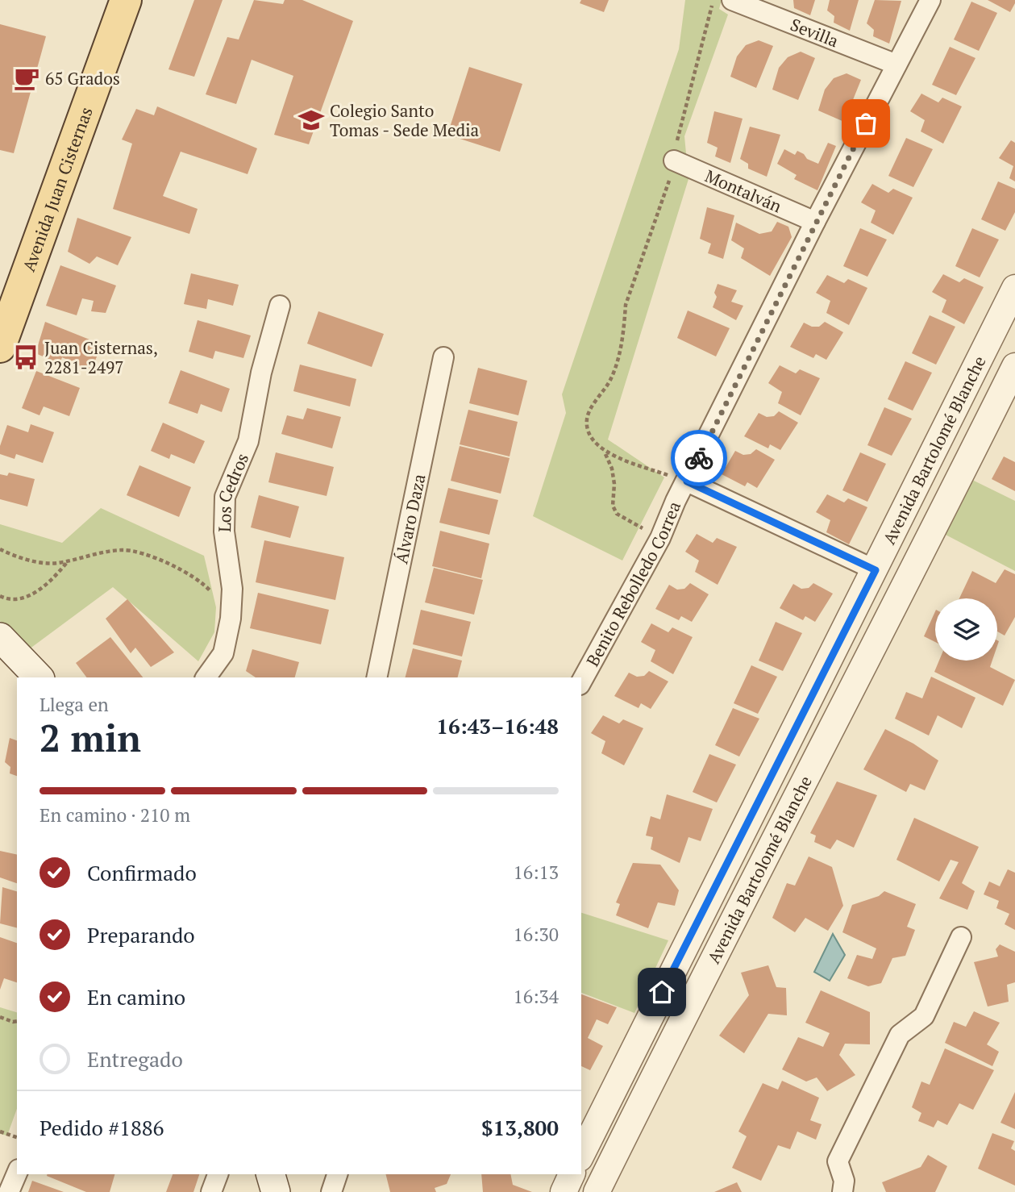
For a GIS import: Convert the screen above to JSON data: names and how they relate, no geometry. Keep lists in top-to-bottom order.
{
  "streets": {
    "main road": ["Avenida Juan Cisternas"],
    "street": [
      "Sevilla",
      "Montalván",
      "Avenida Bartolomé Blanche",
      "Los Cedros",
      "Álvaro Daza",
      "Benito Rebolledo Correa"
    ]
  },
  "crossings": [
    ["Sevilla", "Benito Rebolledo Correa"],
    ["Montalván", "Benito Rebolledo Correa"]
  ],
  "places": {
    "cafe": ["65 Grados"],
    "school or university": ["Colegio Santo Tomas - Sede Media"],
    "bus stop": ["Juan Cisternas, 2281-2497"]
  },
  "page": {
    "heading": ["2 min", "Llega en", "16:43–16:48"],
    "panel": ["Pedido #1886", "$13,800"],
    "bar": "En camino · 210 m",
    "list": [
      ["Confirmado", "16:13"],
      ["Preparando", "16:30"],
      ["En camino", "16:34"],
      "Entregado"
    ]
  }
}
